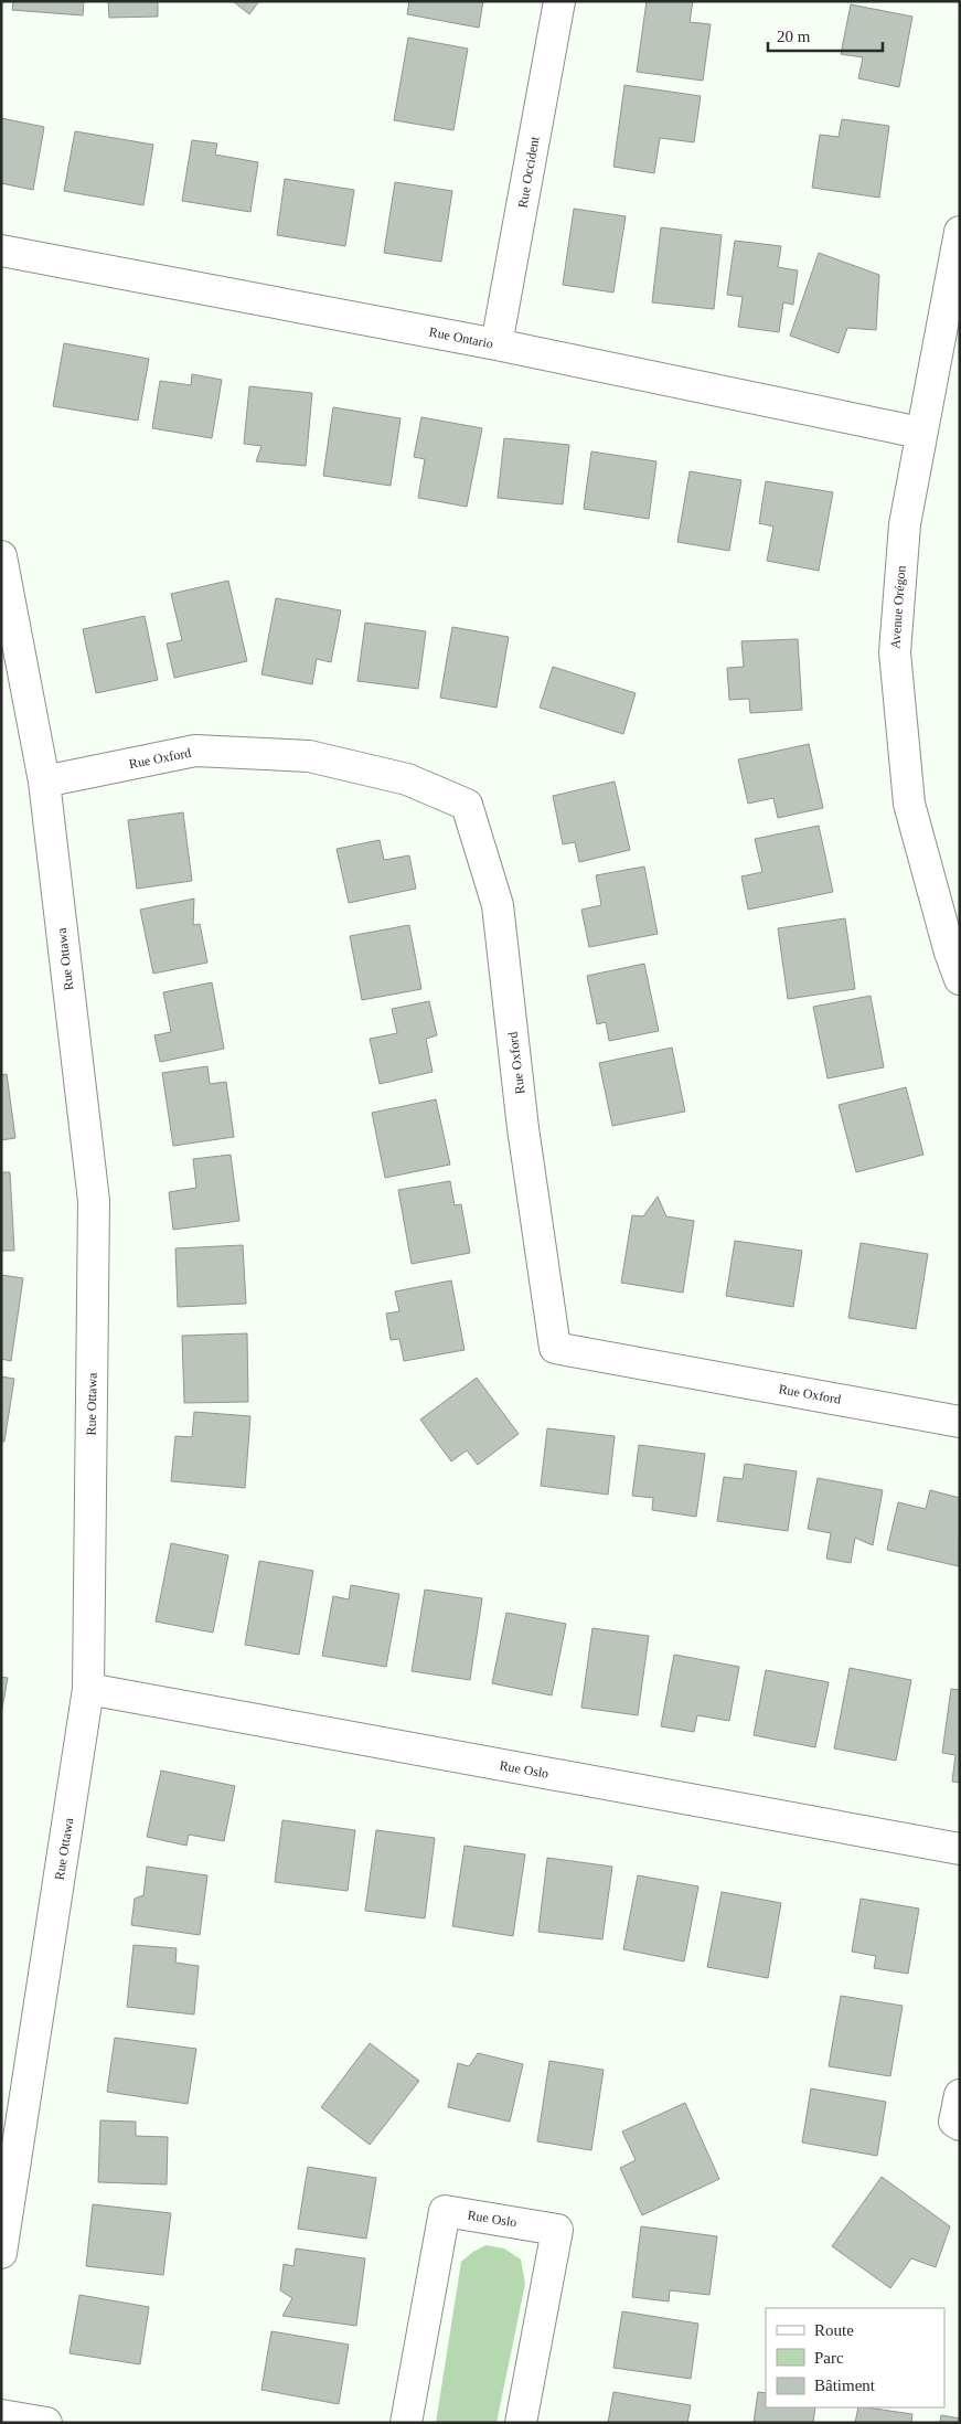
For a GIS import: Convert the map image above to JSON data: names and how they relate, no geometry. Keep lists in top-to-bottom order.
{
  "streets": {
    "street": [
      "Rue Occident",
      "Rue Ontario",
      "Avenue Orégon",
      "Rue Oxford",
      "Rue Ottawa",
      "Rue Oslo"
    ]
  },
  "crossings": [
    ["Rue Occident", "Rue Ontario"],
    ["Rue Ontario", "Avenue Orégon"],
    ["Rue Oxford", "Rue Ottawa"],
    ["Rue Ottawa", "Rue Oslo"]
  ],
  "legend": ["Route", "Parc", "Bâtiment"],
  "scale_bar": "20 m"
}
